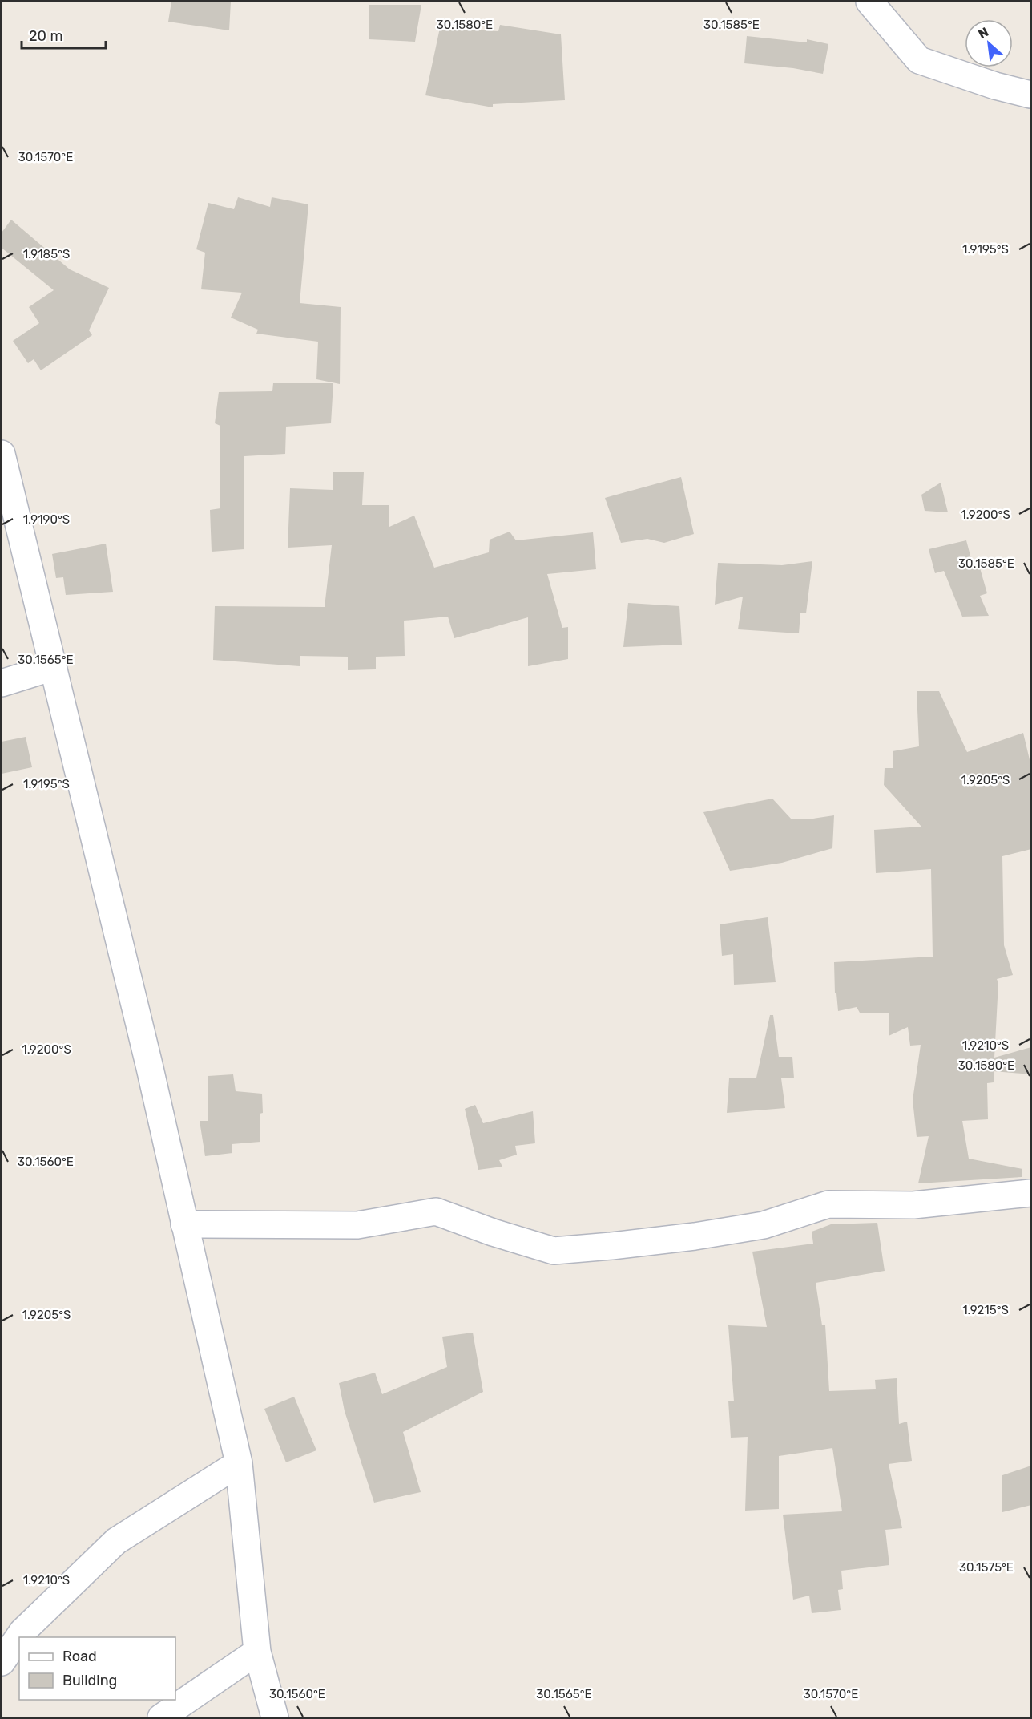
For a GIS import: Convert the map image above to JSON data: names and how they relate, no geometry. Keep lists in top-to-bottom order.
{
  "legend": ["Road", "Building"],
  "scale_bar": "20 m",
  "north": "top left",
  "coordinates": [
    "30.1580°E",
    "30.1585°E",
    "30.1570°E",
    "1.9195°S",
    "1.9185°S",
    "1.9200°S",
    "1.9190°S",
    "30.1565°E",
    "1.9205°S",
    "1.9210°S",
    "30.1560°E",
    "1.9215°S",
    "30.1575°E"
  ]
}
